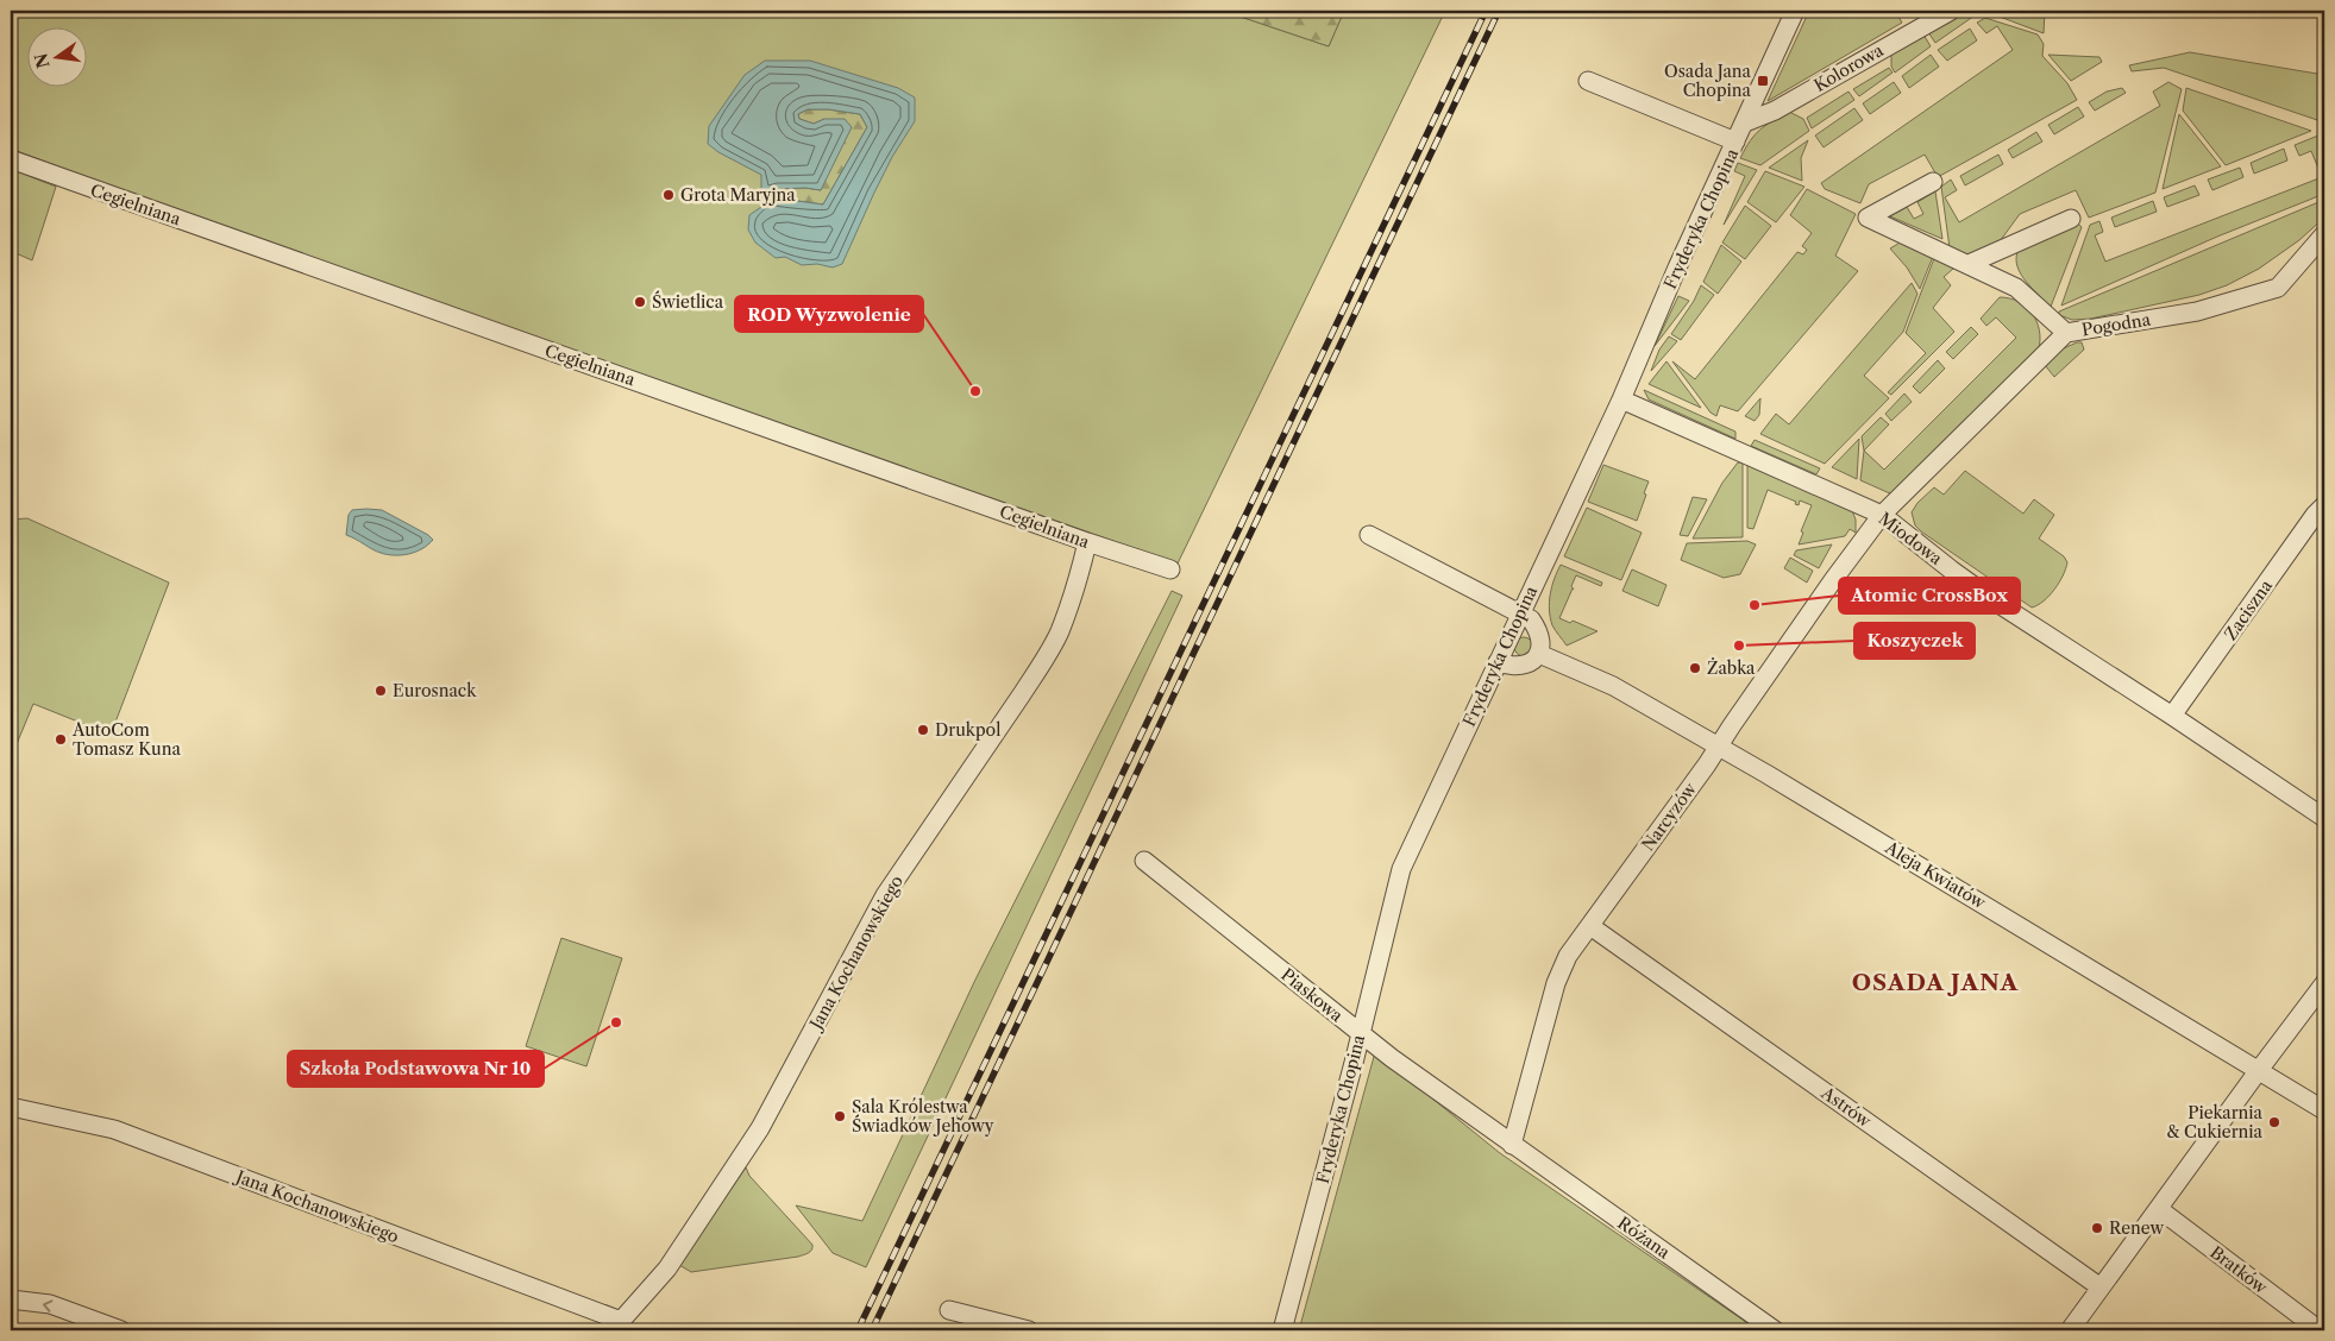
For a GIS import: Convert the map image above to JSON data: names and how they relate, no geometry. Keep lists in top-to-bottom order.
{
  "streets": {
    "street": [
      "Kolorowa",
      "Cegielniana",
      "Fryderyka Chopina",
      "Pogodna",
      "Miodowa",
      "Zaciszna",
      "Narcyzów",
      "Aleja Kwiatów",
      "Jana Kochanowskiego",
      "Piaskowa",
      "Astrów",
      "Różana",
      "Bratków"
    ]
  },
  "crossings": [
    ["Kolorowa", "Fryderyka Chopina"],
    ["Cegielniana", "Jana Kochanowskiego"],
    ["Fryderyka Chopina", "Miodowa"],
    ["Fryderyka Chopina", "Piaskowa"],
    ["Pogodna", "Miodowa"],
    ["Pogodna", "Narcyzów"],
    ["Miodowa", "Zaciszna"],
    ["Miodowa", "Narcyzów"],
    ["Narcyzów", "Aleja Kwiatów"],
    ["Narcyzów", "Piaskowa"],
    ["Narcyzów", "Astrów"],
    ["Narcyzów", "Różana"],
    ["Piaskowa", "Różana"]
  ],
  "districts": ["OSADA JANA"],
  "places": {
    "transit": ["Osada Jana Chopina"],
    "other": [
      "Grota Maryjna",
      "Świetlica",
      "ROD Wyzwolenie",
      "Atomic CrossBox",
      "Koszyczek",
      "Żabka",
      "Eurosnack",
      "Drukpol",
      "AutoCom Tomasz Kuna",
      "Szkoła Podstawowa Nr 10",
      "Sala Królestwa Świadków Jehowy",
      "Piekarnia & Cukiernia",
      "Renew"
    ]
  },
  "north": "left"
}
